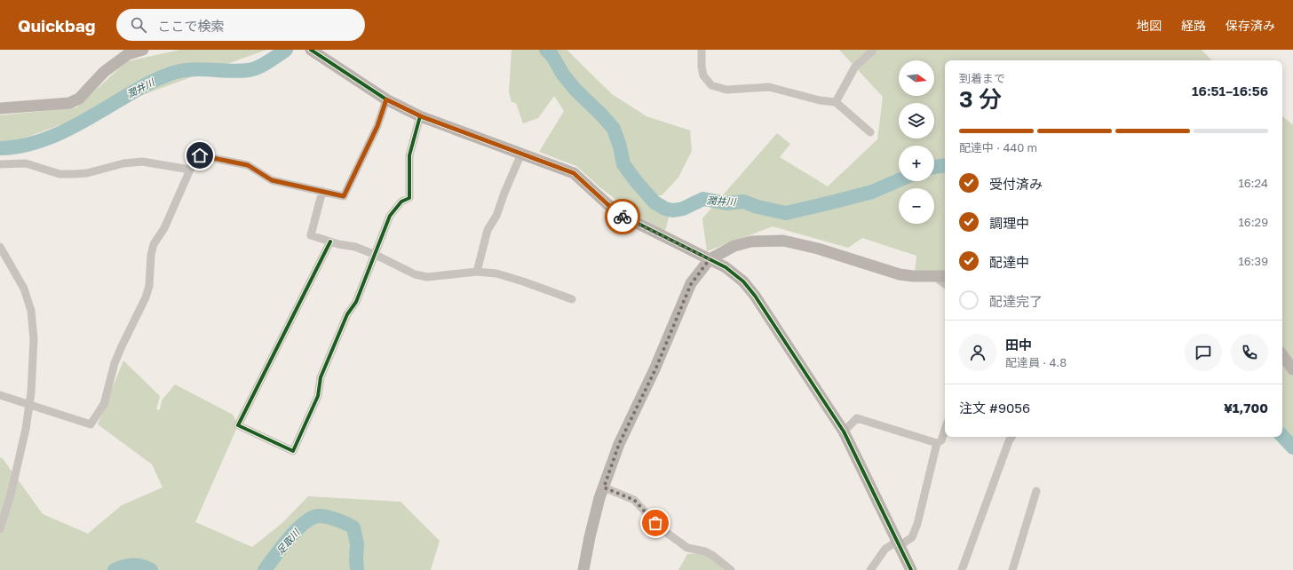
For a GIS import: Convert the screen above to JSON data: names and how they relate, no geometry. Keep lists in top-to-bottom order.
{
  "water": ["潤井川", "足取川"],
  "north": "right",
  "page": {
    "header": "Quickbag",
    "search": "ここで検索",
    "nav": ["地図", "経路", "保存済み"],
    "map_buttons": ["+", "−"],
    "heading": ["3 分", "到着まで", "16:51–16:56"],
    "panel": [
      "田中",
      "配達員 · 4.8",
      "注文 #9056",
      "¥1,700"
    ],
    "bar": "配達中 · 440 m",
    "list": [
      ["受付済み", "16:24"],
      ["調理中", "16:29"],
      ["配達中", "16:39"],
      "配達完了"
    ]
  }
}
